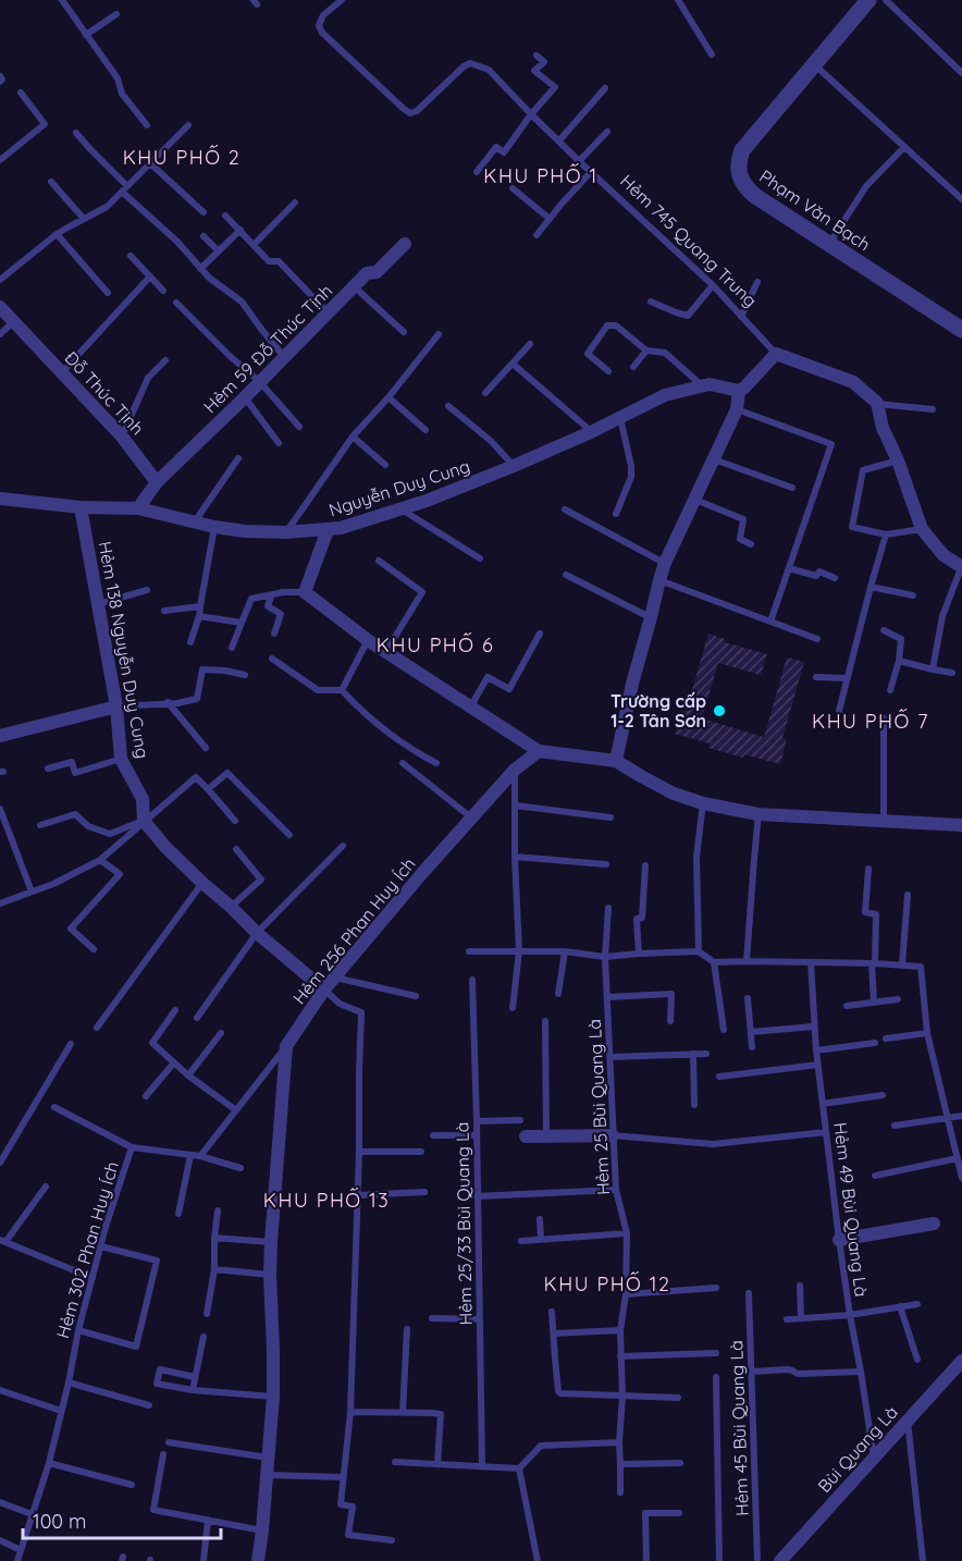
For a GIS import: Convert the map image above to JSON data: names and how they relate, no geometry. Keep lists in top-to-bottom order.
{
  "streets": {
    "street": [
      "Phạm Văn Bạch",
      "Hẻm 745 Quang Trung",
      "Hẻm 59 Đỗ Thúc Tịnh",
      "Đỗ Thúc Tịnh",
      "Nguyễn Duy Cung",
      "Hẻm 138 Nguyễn Duy Cung",
      "Hẻm 256 Phan Huy Ích",
      "Bùi Quang Là"
    ],
    "lane": [
      "Hẻm 25 Bùi Quang Là",
      "Hẻm 49 Bùi Quang Là",
      "Hẻm 25/33 Bùi Quang Là",
      "Hẻm 302 Phan Huy Ích",
      "Hẻm 45 Bùi Quang Là"
    ]
  },
  "crossings": [
    ["Hẻm 59 Đỗ Thúc Tịnh", "Đỗ Thúc Tịnh"],
    ["Nguyễn Duy Cung", "Hẻm 138 Nguyễn Duy Cung"],
    ["Hẻm 138 Nguyễn Duy Cung", "Hẻm 256 Phan Huy Ích"],
    ["Hẻm 49 Bùi Quang Là", "Bùi Quang Là"]
  ],
  "districts": [
    "KHU PHỐ 2",
    "KHU PHỐ 1",
    "KHU PHỐ 6",
    "KHU PHỐ 7",
    "KHU PHỐ 13",
    "KHU PHỐ 12"
  ],
  "places": ["Trường cấp 1-2 Tân Sơn"],
  "scale_bar": "100 m"
}
